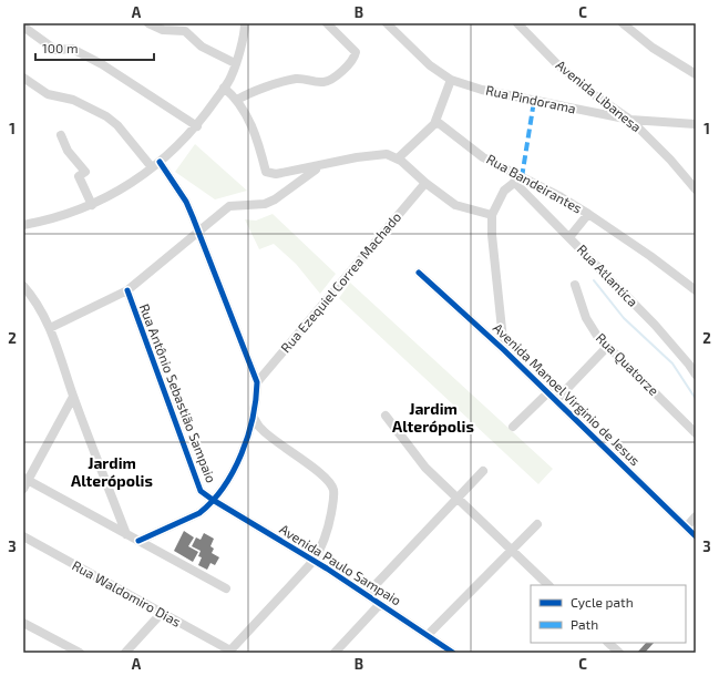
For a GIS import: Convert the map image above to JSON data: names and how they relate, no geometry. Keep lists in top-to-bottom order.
{
  "streets": {
    "street": [
      "Avenida Libanesa",
      "Rua Pindorama",
      "Rua Bandeirantes",
      "Rua Atlantica",
      "Rua Ezequiel Correa Machado",
      "Rua Quatorze",
      "Rua Antônio Sebastião Sampaio",
      "Avenida Manoel Virginio de Jesus",
      "Avenida Paulo Sampaio",
      "Rua Waldomiro Dias"
    ]
  },
  "crossings": [
    ["Avenida Libanesa", "Rua Pindorama"],
    ["Rua Bandeirantes", "Rua Atlantica"],
    ["Rua Antônio Sebastião Sampaio", "Avenida Paulo Sampaio"]
  ],
  "districts": ["Jardim Alterópolis", "Jardim Alterópolis"],
  "legend": ["Cycle path", "Path"],
  "scale_bar": "100 m",
  "grid": {
    "columns": ["A", "B", "C"],
    "rows": ["1", "2", "3"]
  }
}
